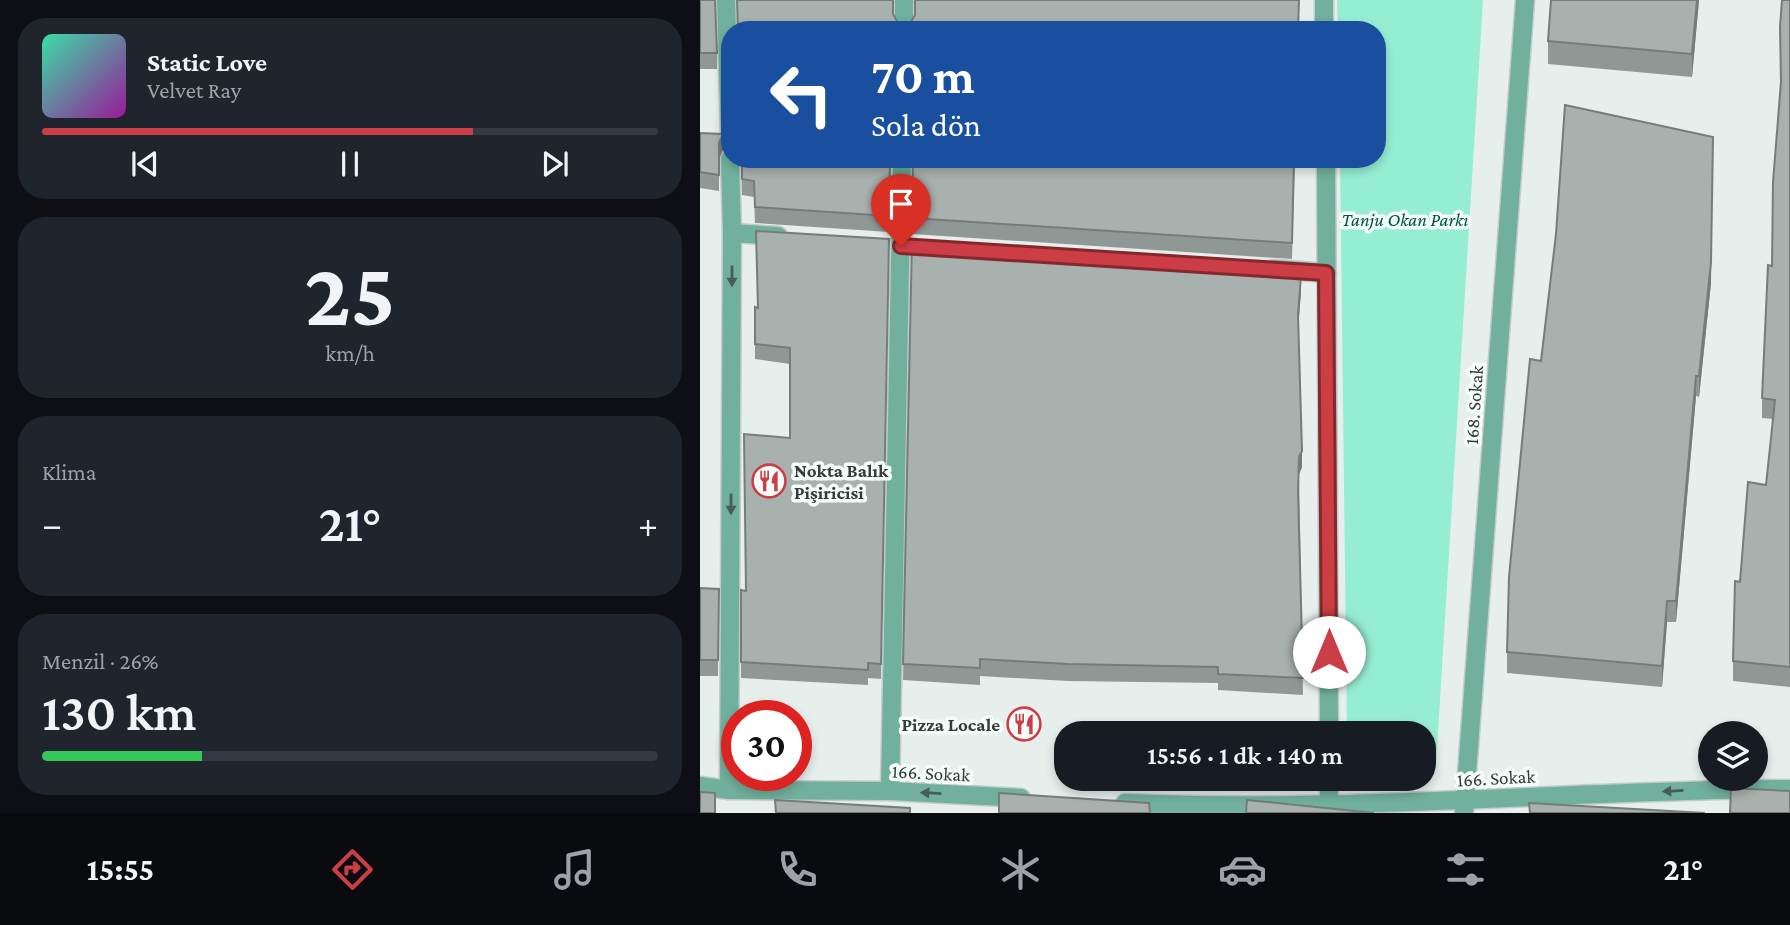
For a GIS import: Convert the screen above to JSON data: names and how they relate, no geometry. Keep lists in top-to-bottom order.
{
  "streets": {
    "street": ["168. Sokak", "166. Sokak"]
  },
  "crossings": [
    ["168. Sokak", "166. Sokak"]
  ],
  "one_way": ["166. Sokak"],
  "parks": ["Tanju Okan Parkı"],
  "places": {
    "restaurant": ["Nokta Balık Pişiricisi", "Pizza Locale"]
  },
  "page": {
    "turn": ["70 m", "Sola dön"],
    "song": ["Static Love", "Velvet Ray"],
    "tile": [
      ["25", "km/h"],
      "Klima",
      ["Menzil · 26%", "130 km"]
    ],
    "heat": ["−", "21°", "+"],
    "limit": "30",
    "trip": "15:56 · 1 dk · 140 m",
    "tabs": ["15:55", "21°"]
  }
}
